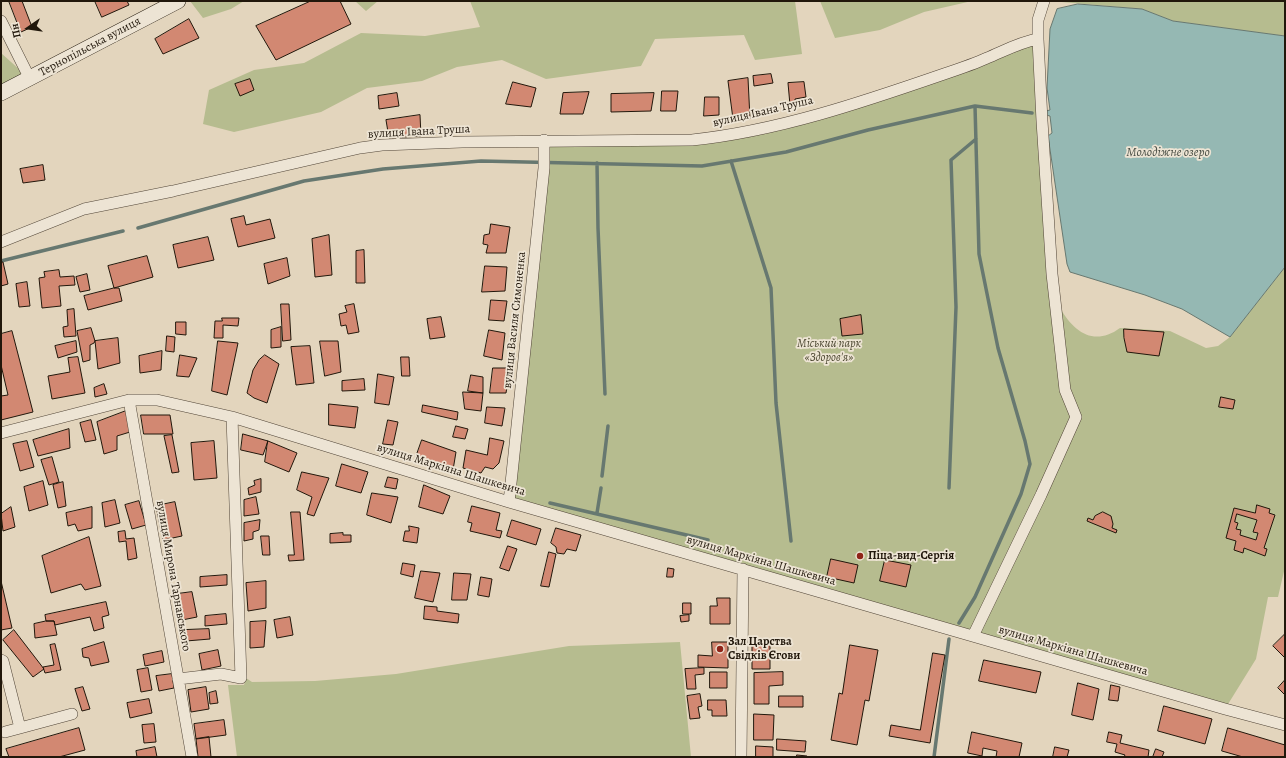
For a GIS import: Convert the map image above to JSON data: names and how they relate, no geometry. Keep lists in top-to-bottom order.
{
  "streets": {
    "street": [
      "Тернопільська вулиця",
      "вулиця Івана Труша",
      "вулиця Василя Симоненка",
      "вулиця Маркіяна Шашкевича",
      "вулиця Мирона Тарнавського"
    ]
  },
  "crossings": [
    ["вулиця Івана Труша", "вулиця Василя Симоненка"],
    ["вулиця Василя Симоненка", "вулиця Маркіяна Шашкевича"],
    ["вулиця Маркіяна Шашкевича", "вулиця Мирона Тарнавського"]
  ],
  "water": ["Молодіжне озеро"],
  "parks": ["Міський парк «Здоров'я»"],
  "places": ["Піца-вид-Сергія", "Зал Царства Свідків Єгови"],
  "north": "left"
}
